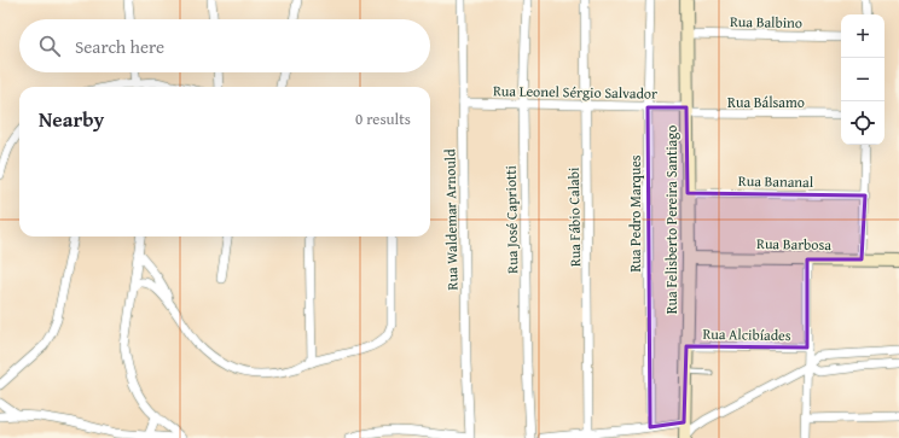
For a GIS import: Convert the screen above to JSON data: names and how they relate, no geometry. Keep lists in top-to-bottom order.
{
  "streets": {
    "street": [
      "Rua Balbino",
      "Rua Leonel Sérgio Salvador",
      "Rua Bálsamo",
      "Rua Bananal",
      "Rua Pedro Marques",
      "Rua Fábio Calabi",
      "Rua Waldemar Arnould",
      "Rua José Capriotti",
      "Rua Felisberto Pereira Santiago",
      "Rua Barbosa",
      "Rua Alcibíades"
    ]
  },
  "crossings": [
    ["Rua Balbino", "Rua Felisberto Pereira Santiago"],
    ["Rua Leonel Sérgio Salvador", "Rua Bálsamo"],
    ["Rua Leonel Sérgio Salvador", "Rua Pedro Marques"],
    ["Rua Leonel Sérgio Salvador", "Rua Fábio Calabi"],
    ["Rua Leonel Sérgio Salvador", "Rua Waldemar Arnould"],
    ["Rua Leonel Sérgio Salvador", "Rua José Capriotti"],
    ["Rua Leonel Sérgio Salvador", "Rua Felisberto Pereira Santiago"],
    ["Rua Bálsamo", "Rua Felisberto Pereira Santiago"],
    ["Rua Bananal", "Rua Felisberto Pereira Santiago"],
    ["Rua Felisberto Pereira Santiago", "Rua Barbosa"],
    ["Rua Felisberto Pereira Santiago", "Rua Alcibíades"]
  ],
  "page": {
    "map_buttons": ["+", "−"],
    "search": "Search here",
    "heading": ["Nearby", "0 results"]
  }
}
